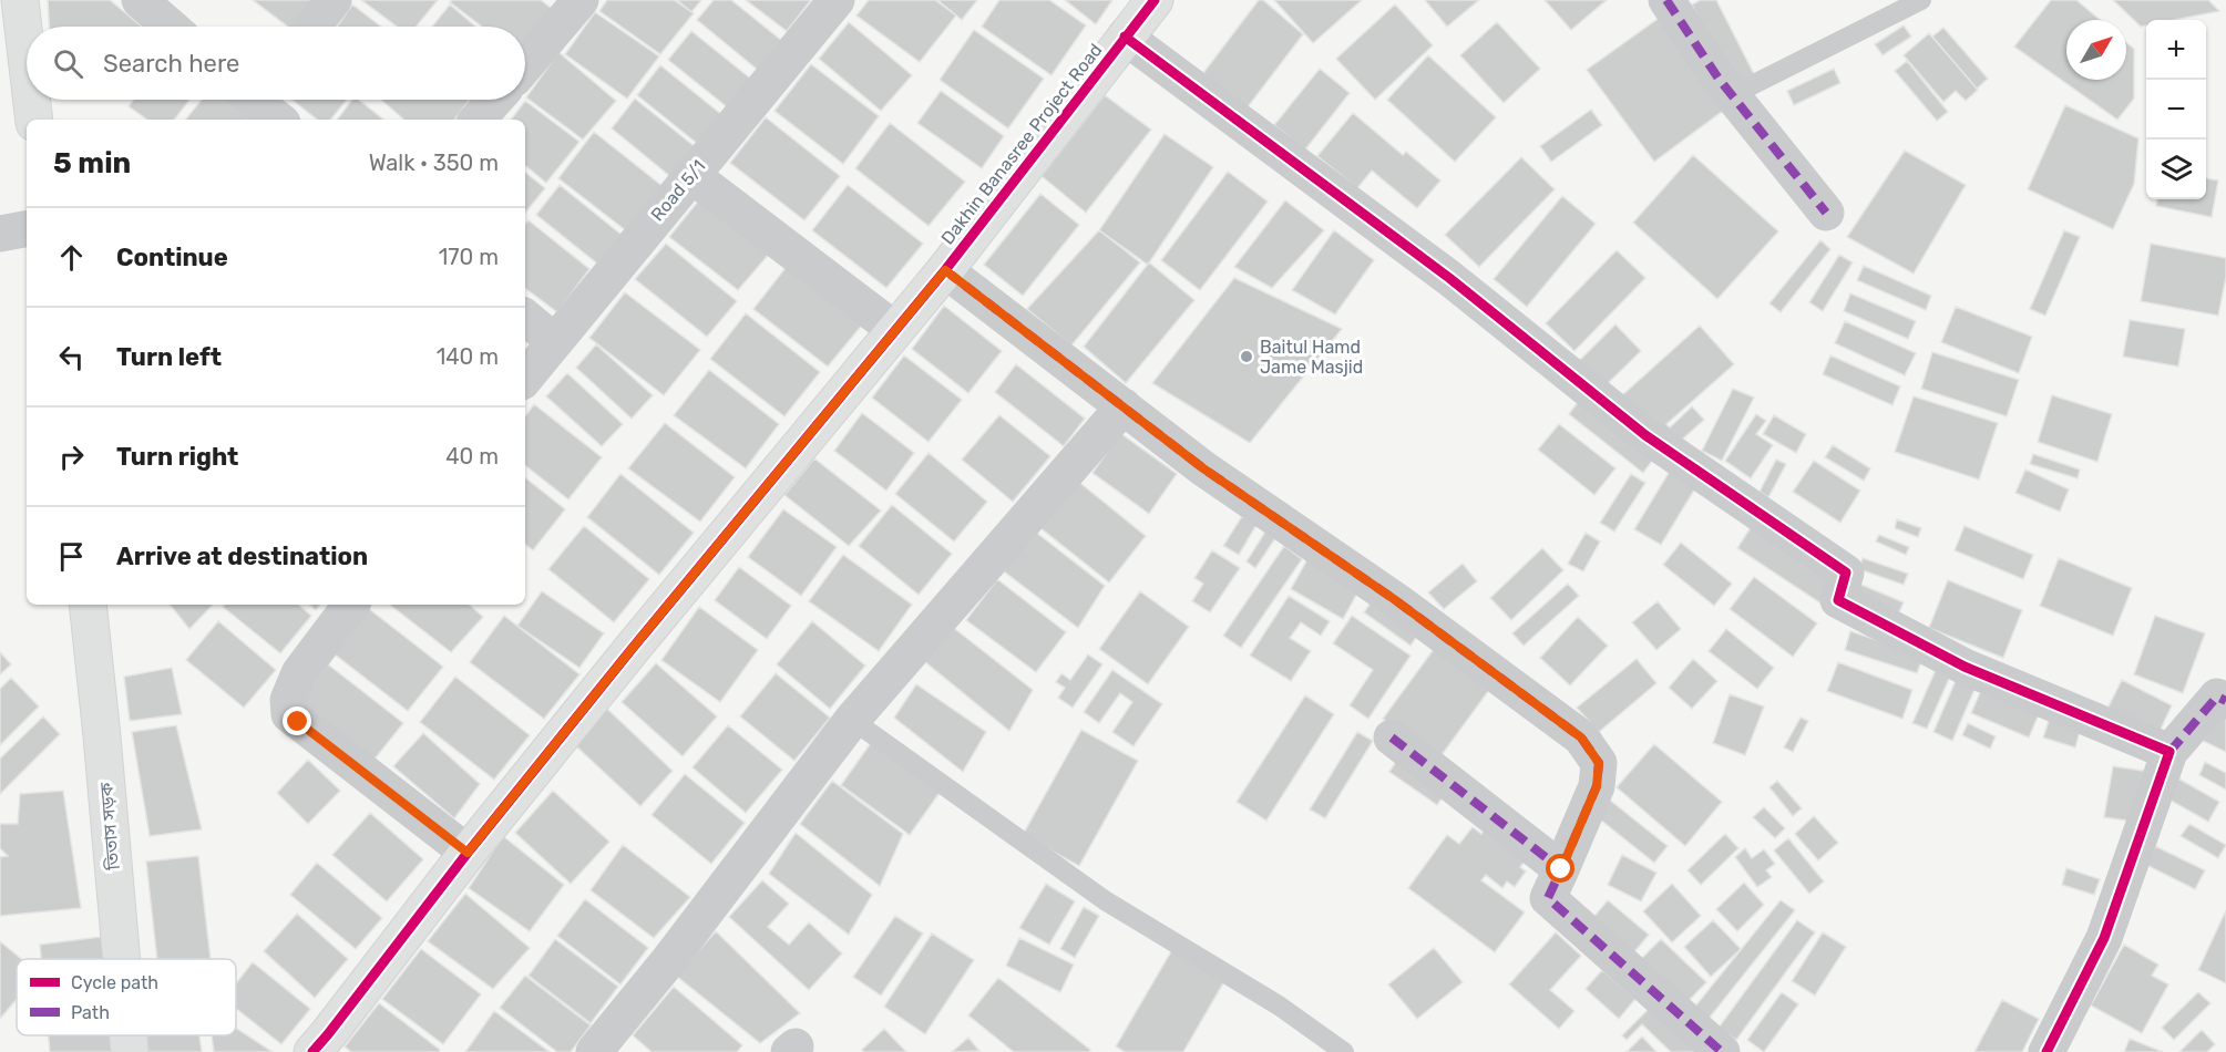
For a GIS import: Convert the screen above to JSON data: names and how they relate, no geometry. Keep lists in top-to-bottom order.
{
  "streets": {
    "street": ["Dakhin Banasree Project Road", "Road 5/1", "তিতাস সড়ক"]
  },
  "places": ["Baitul Hamd Jame Masjid"],
  "legend": ["Cycle path", "Path"],
  "north": "top right",
  "page": {
    "map_buttons": ["+", "−"],
    "search": "Search here",
    "heading": ["5 min", "Walk · 350 m"],
    "list": [
      ["Continue", "170 m"],
      ["Turn left", "140 m"],
      ["Turn right", "40 m"],
      "Arrive at destination"
    ]
  }
}
